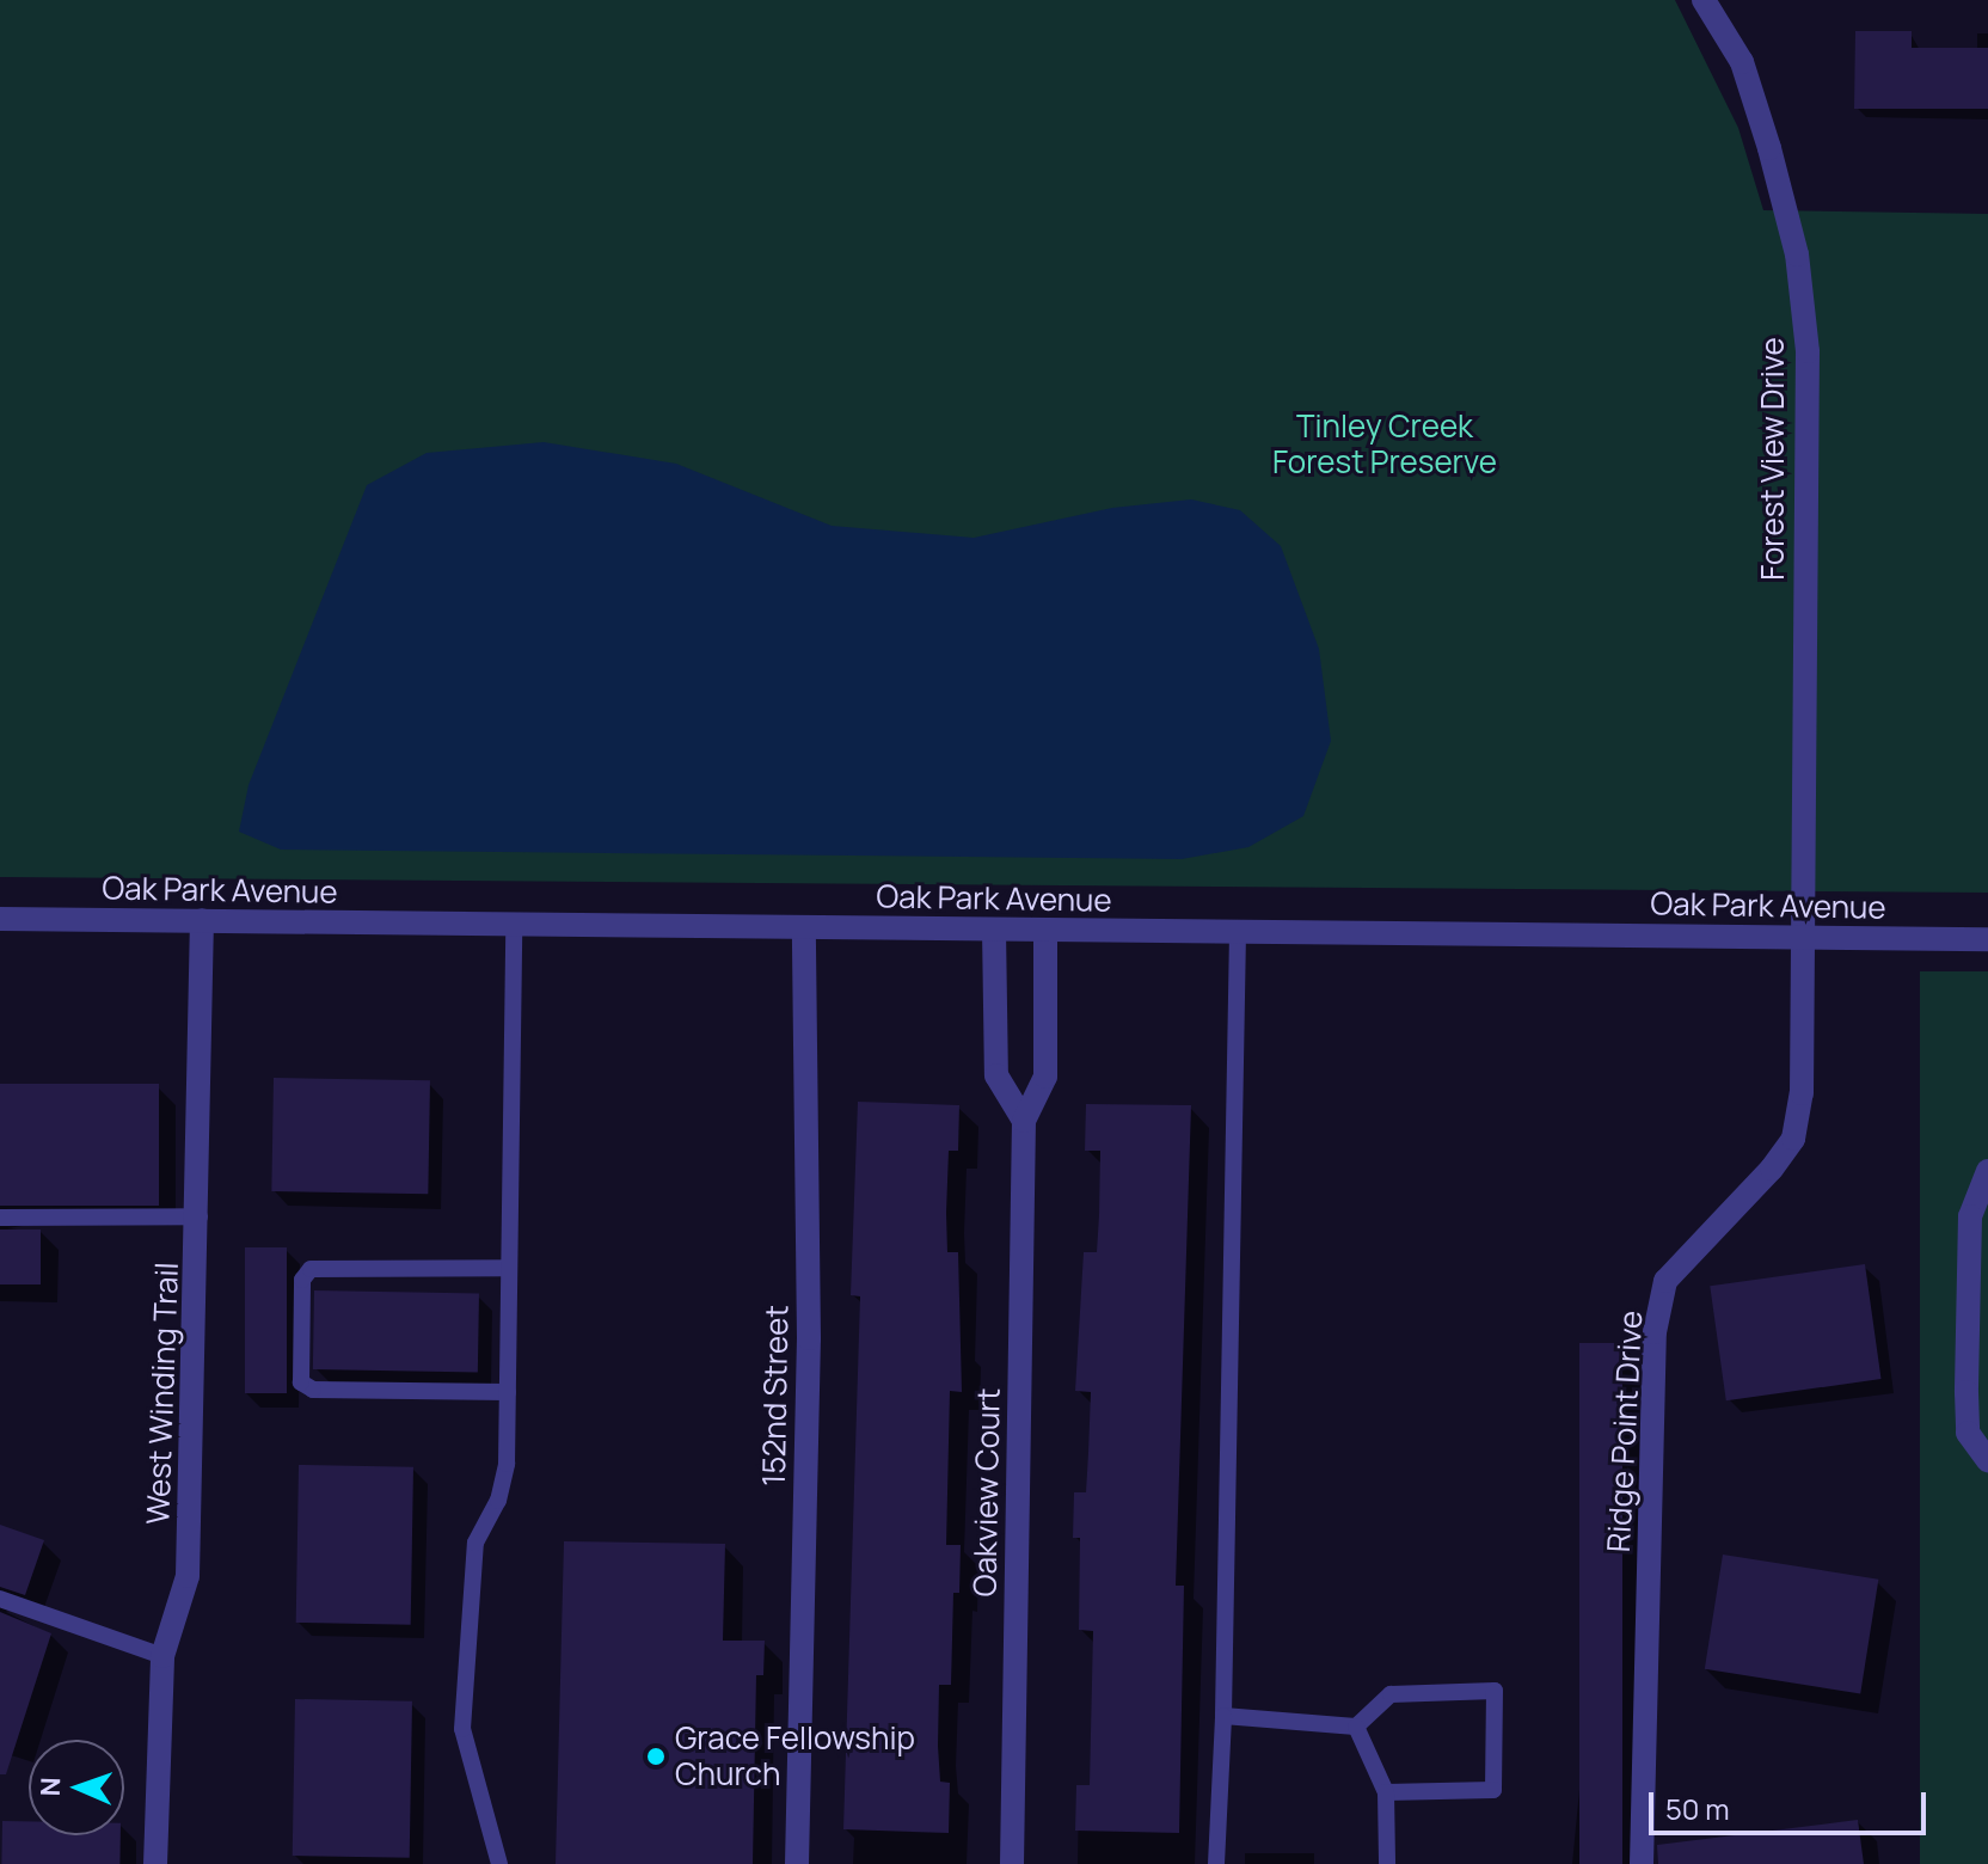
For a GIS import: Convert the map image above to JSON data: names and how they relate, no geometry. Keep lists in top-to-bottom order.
{
  "streets": {
    "street": [
      "Forest View Drive",
      "Oak Park Avenue",
      "West Winding Trail",
      "152nd Street",
      "Ridge Point Drive",
      "Oakview Court"
    ]
  },
  "crossings": [
    ["Forest View Drive", "Oak Park Avenue"],
    ["Forest View Drive", "Ridge Point Drive"],
    ["Oak Park Avenue", "West Winding Trail"],
    ["Oak Park Avenue", "152nd Street"],
    ["Oak Park Avenue", "Ridge Point Drive"],
    ["Oak Park Avenue", "Oakview Court"]
  ],
  "parks": ["Tinley Creek Forest Preserve"],
  "places": ["Grace Fellowship Church"],
  "scale_bar": "50 m",
  "north": "left"
}
